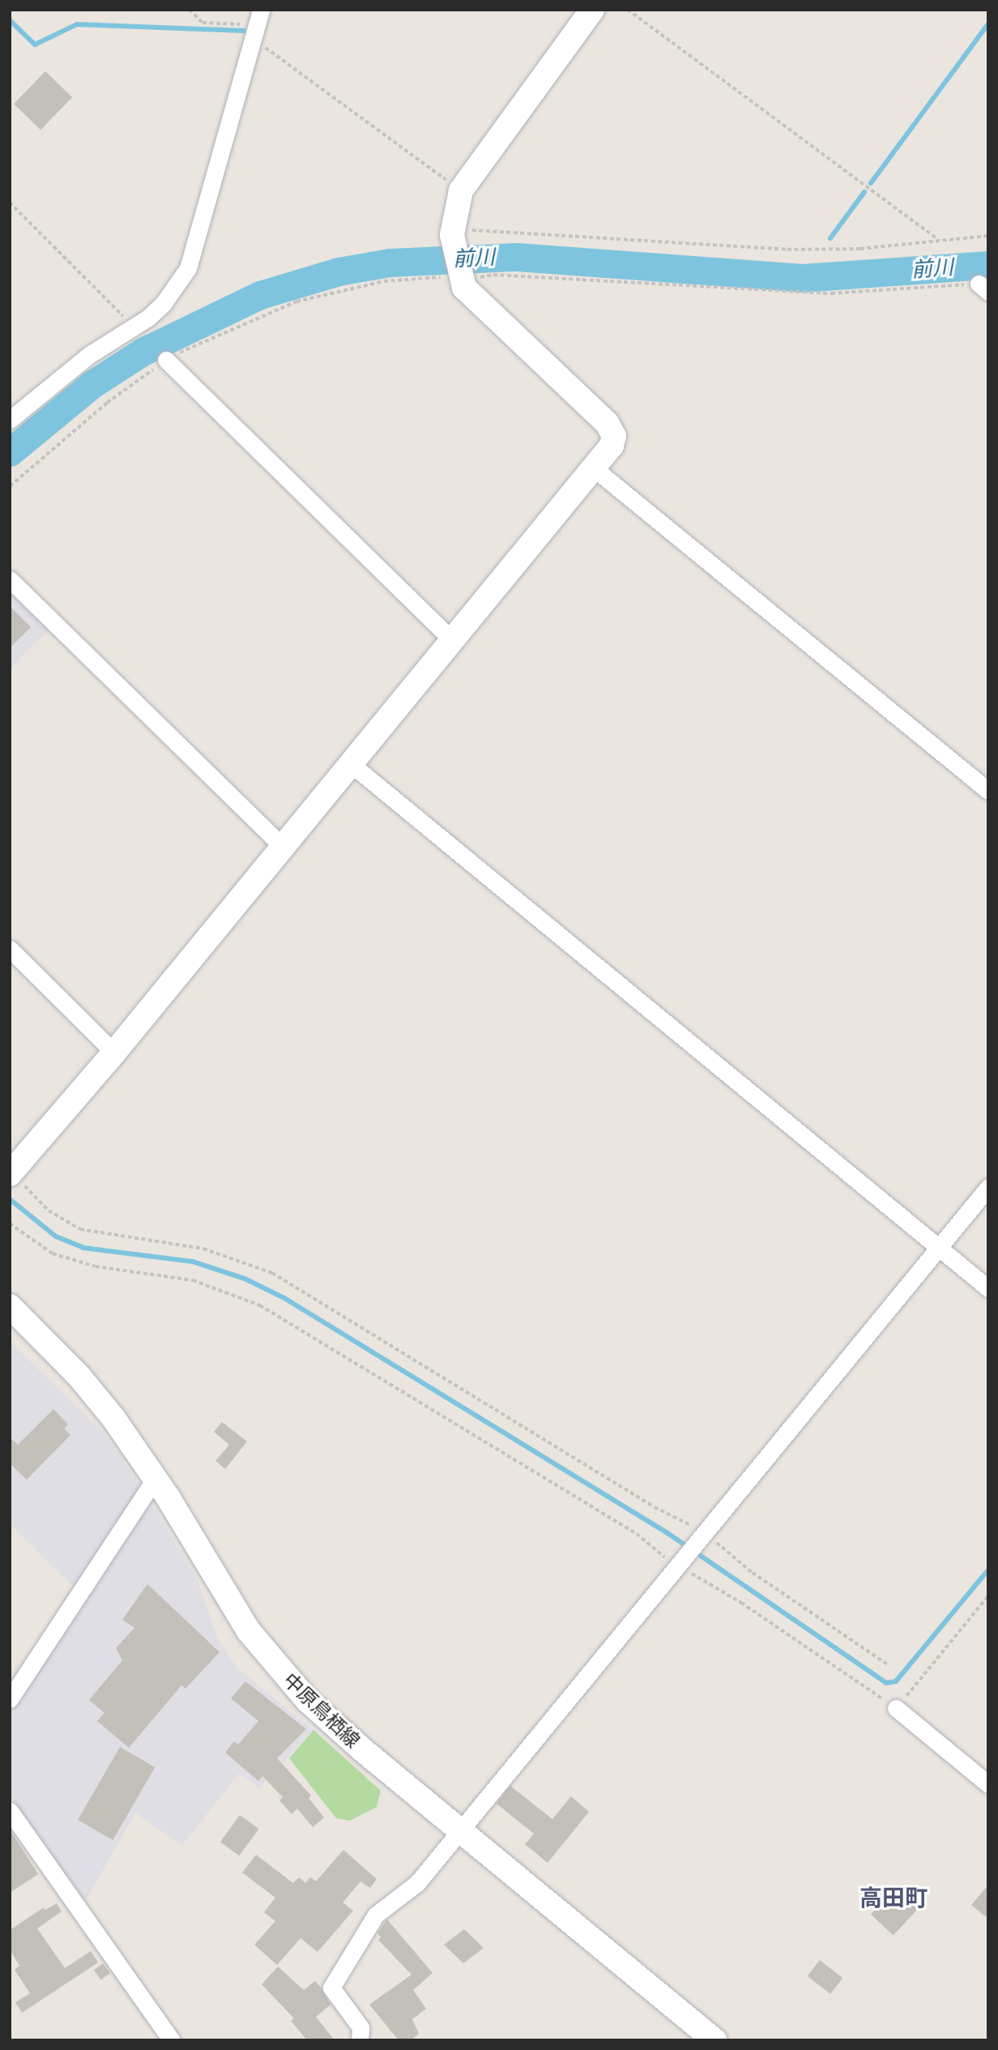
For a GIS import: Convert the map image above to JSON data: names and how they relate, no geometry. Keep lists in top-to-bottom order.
{
  "streets": {
    "street": ["中原鳥栖線"]
  },
  "districts": ["高田町"],
  "water": ["前川"]
}
